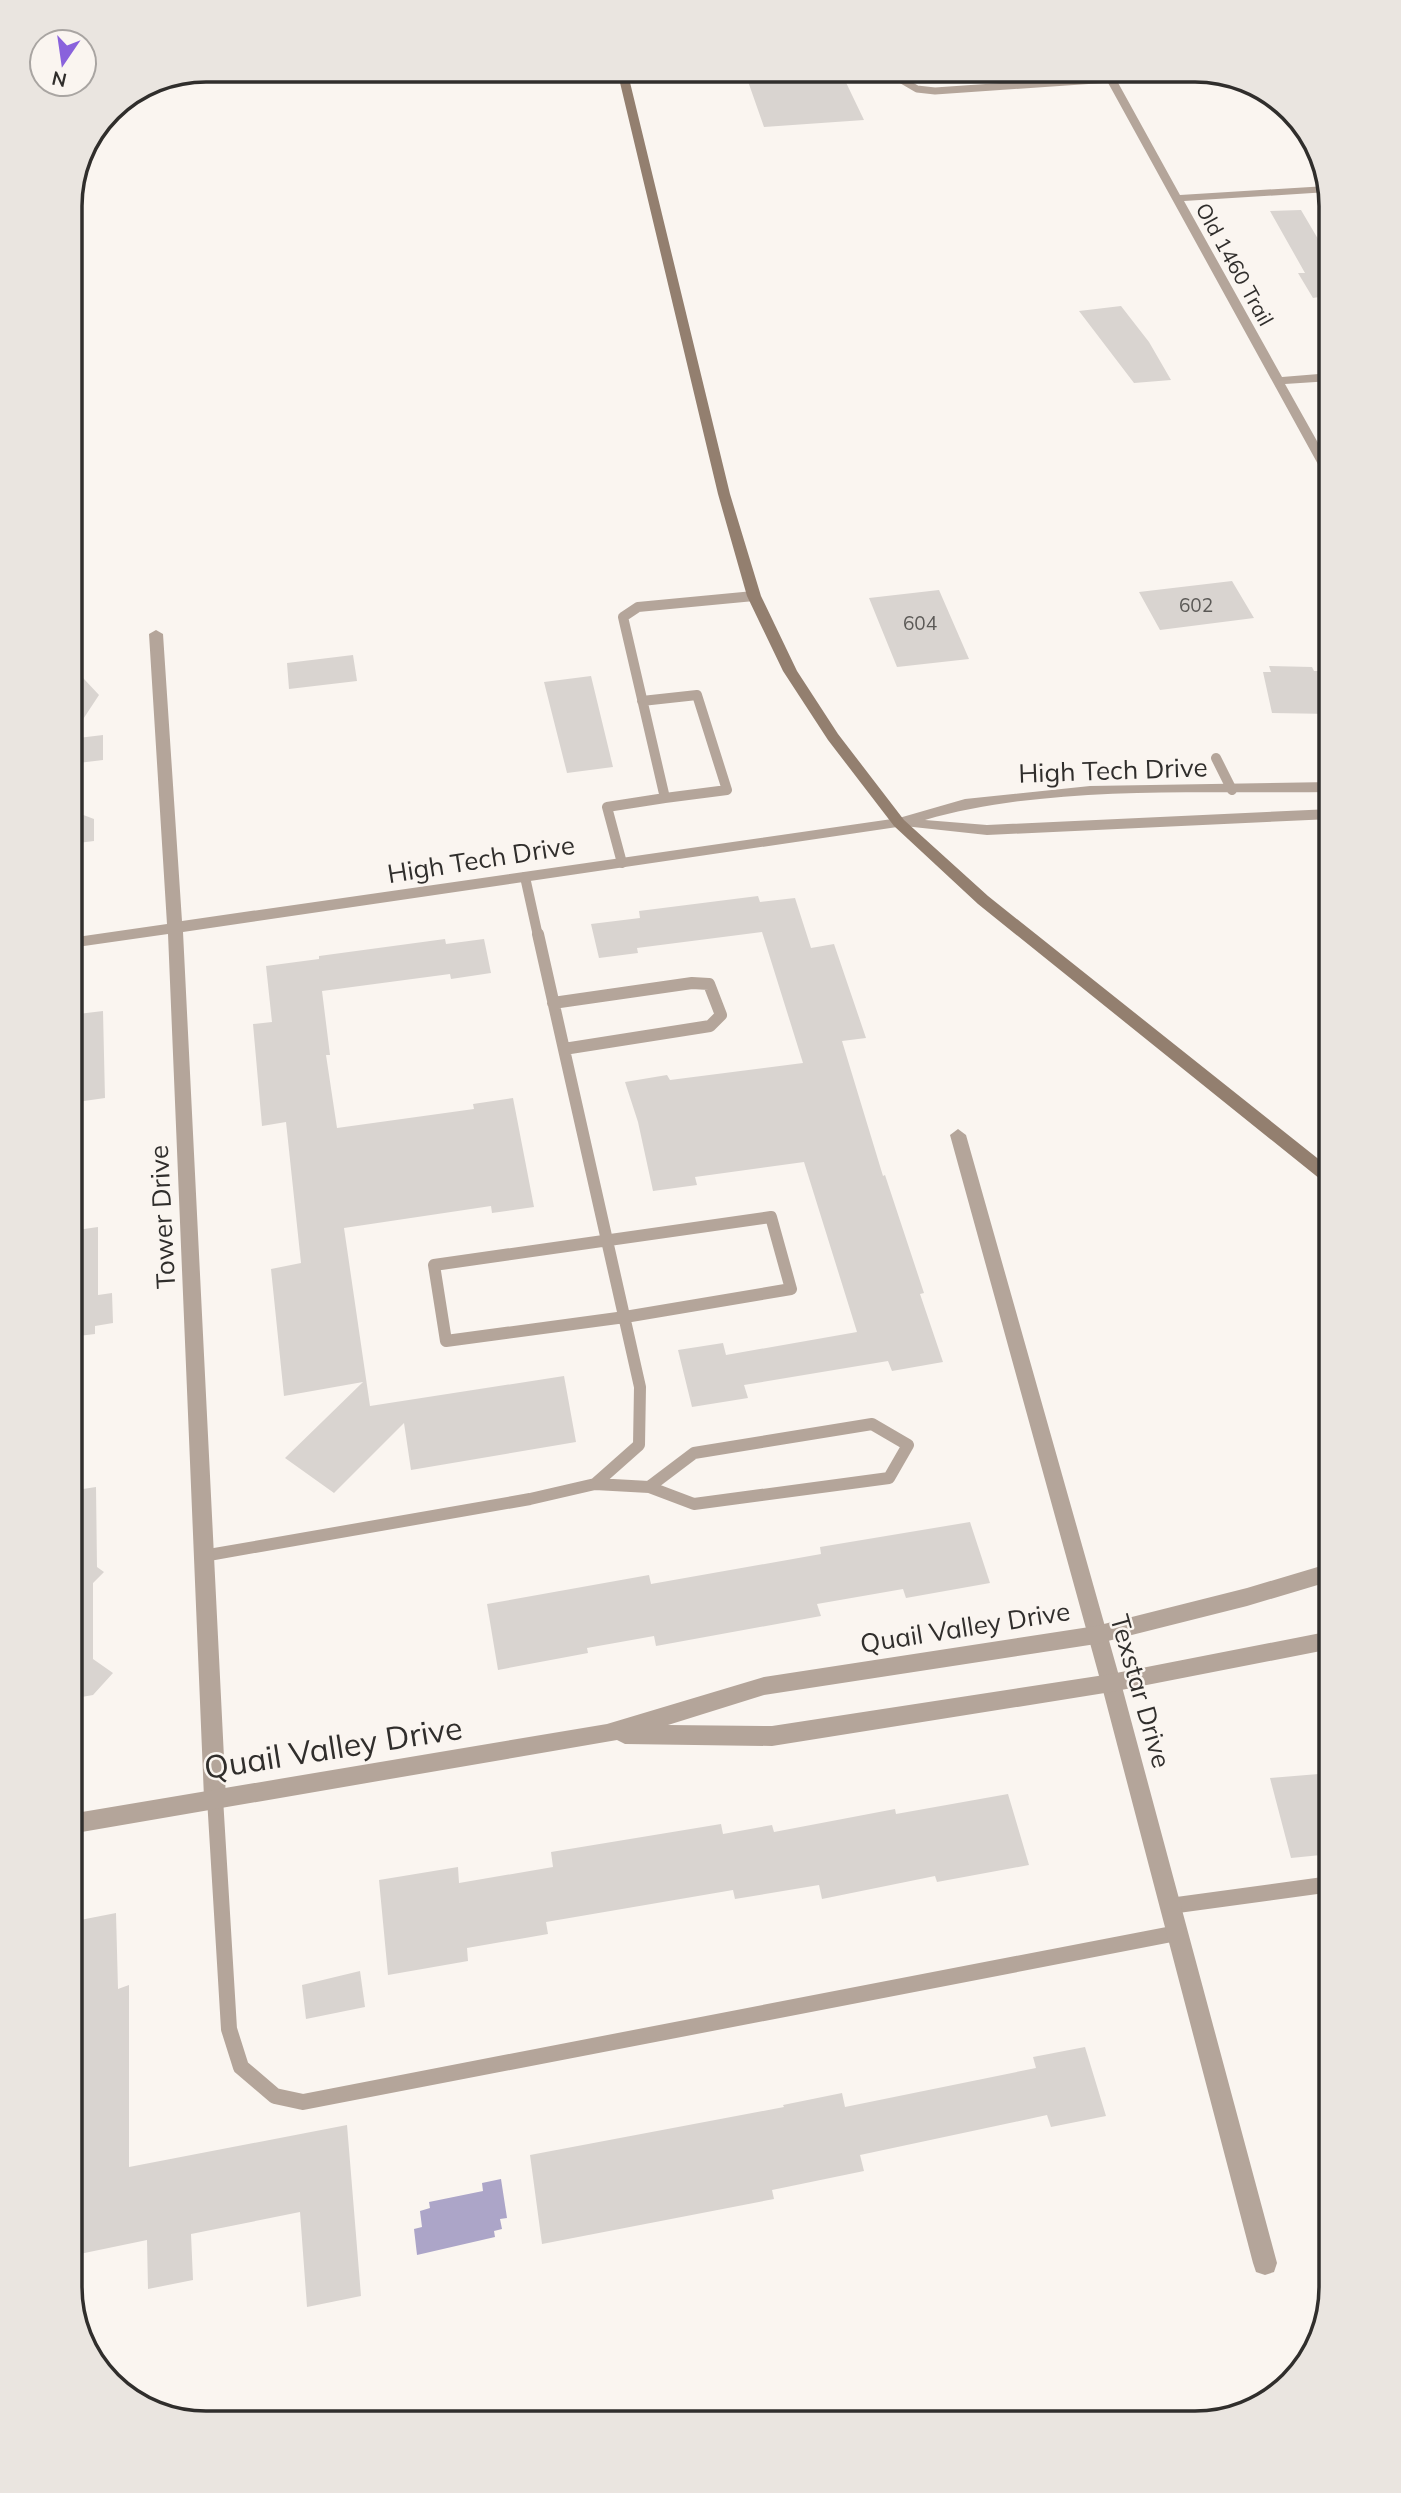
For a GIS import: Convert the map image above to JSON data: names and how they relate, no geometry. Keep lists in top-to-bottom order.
{
  "streets": {
    "street": [
      "Old 1460 Trail",
      "High Tech Drive",
      "Tower Drive",
      "Quail Valley Drive",
      "Texstar Drive"
    ]
  },
  "crossings": [
    ["High Tech Drive", "Tower Drive"],
    ["Tower Drive", "Quail Valley Drive"],
    ["Quail Valley Drive", "Texstar Drive"]
  ],
  "house_numbers": ["602", "604"],
  "north": "bottom"
}
